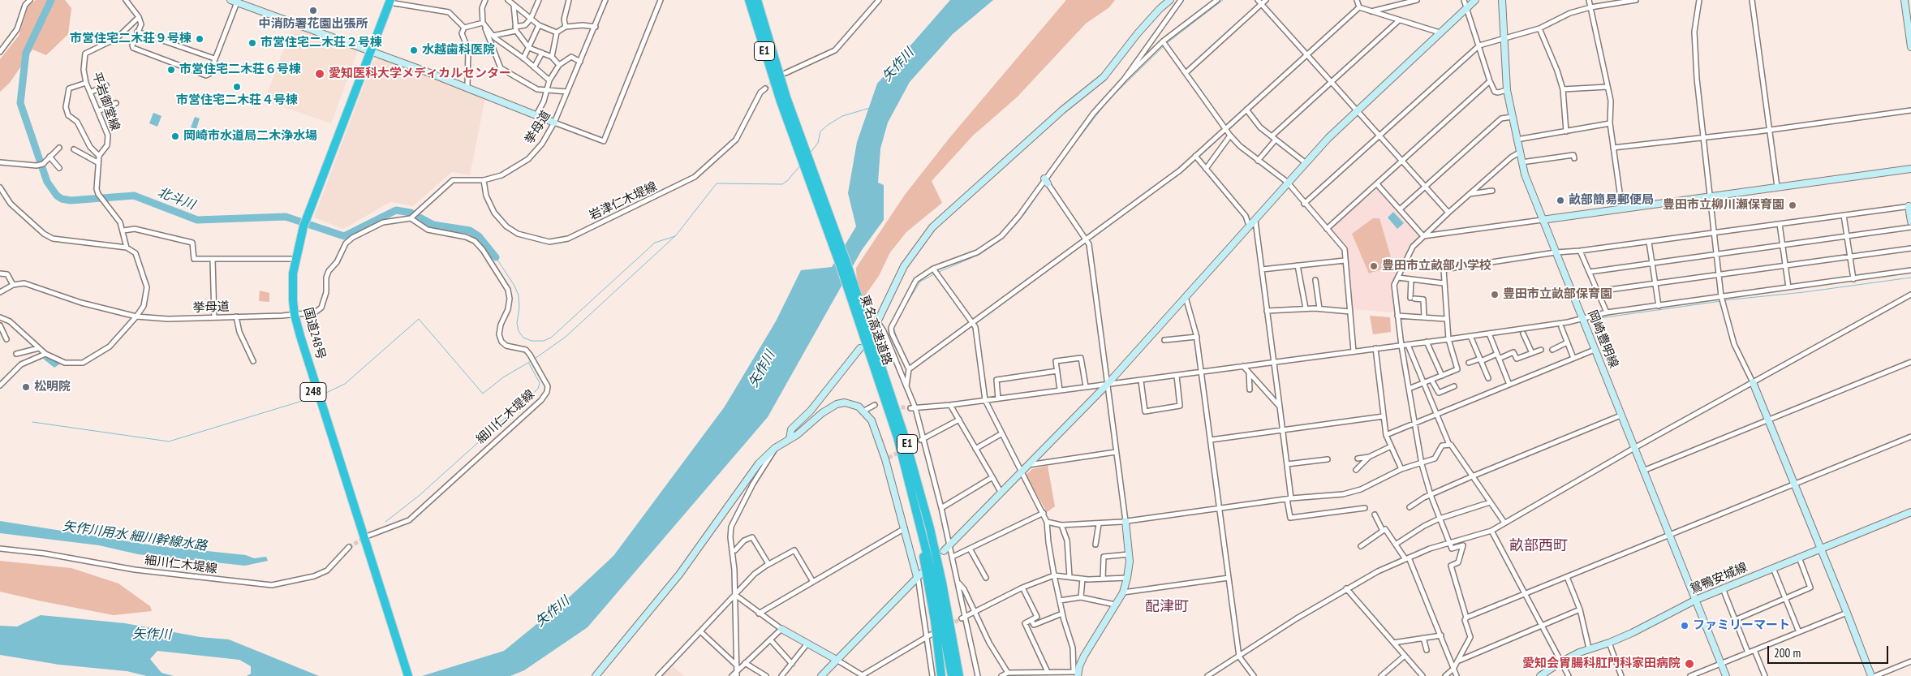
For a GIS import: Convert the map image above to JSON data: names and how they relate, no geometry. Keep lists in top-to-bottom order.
{
  "streets": {
    "highway": [
      "E1",
      "東名高速道路",
      "国道248号",
      "248"
    ],
    "street": [
      "平岩御堂線",
      "挙母道",
      "岩津仁木堤線",
      "岡崎豊明線",
      "細川仁木堤線",
      "鴛鴨安城線"
    ]
  },
  "crossings": [
    ["挙母道", "岩津仁木堤線"],
    ["挙母道", "国道248号"],
    ["挙母道", "細川仁木堤線"],
    ["岡崎豊明線", "鴛鴨安城線"]
  ],
  "districts": ["畝部西町", "配津町"],
  "water": ["矢作川", "北斗川", "矢作川用水 細川幹線水路"],
  "places": [
    "中消防署花園出張所",
    "市営住宅二木荘９号棟",
    "市営住宅二木荘２号棟",
    "水越歯科医院",
    "市営住宅二木荘６号棟",
    "愛知医科大学メディカルセンター",
    "市営住宅二木荘４号棟",
    "岡崎市水道局二木浄水場",
    "畝部簡易郵便局",
    "豊田市立柳川瀬保育園",
    "豊田市立畝部小学校",
    "豊田市立畝部保育園",
    "松明院",
    "ファミリーマート",
    "愛知会胃腸科肛門科家田病院"
  ],
  "scale_bar": "200 m"
}
